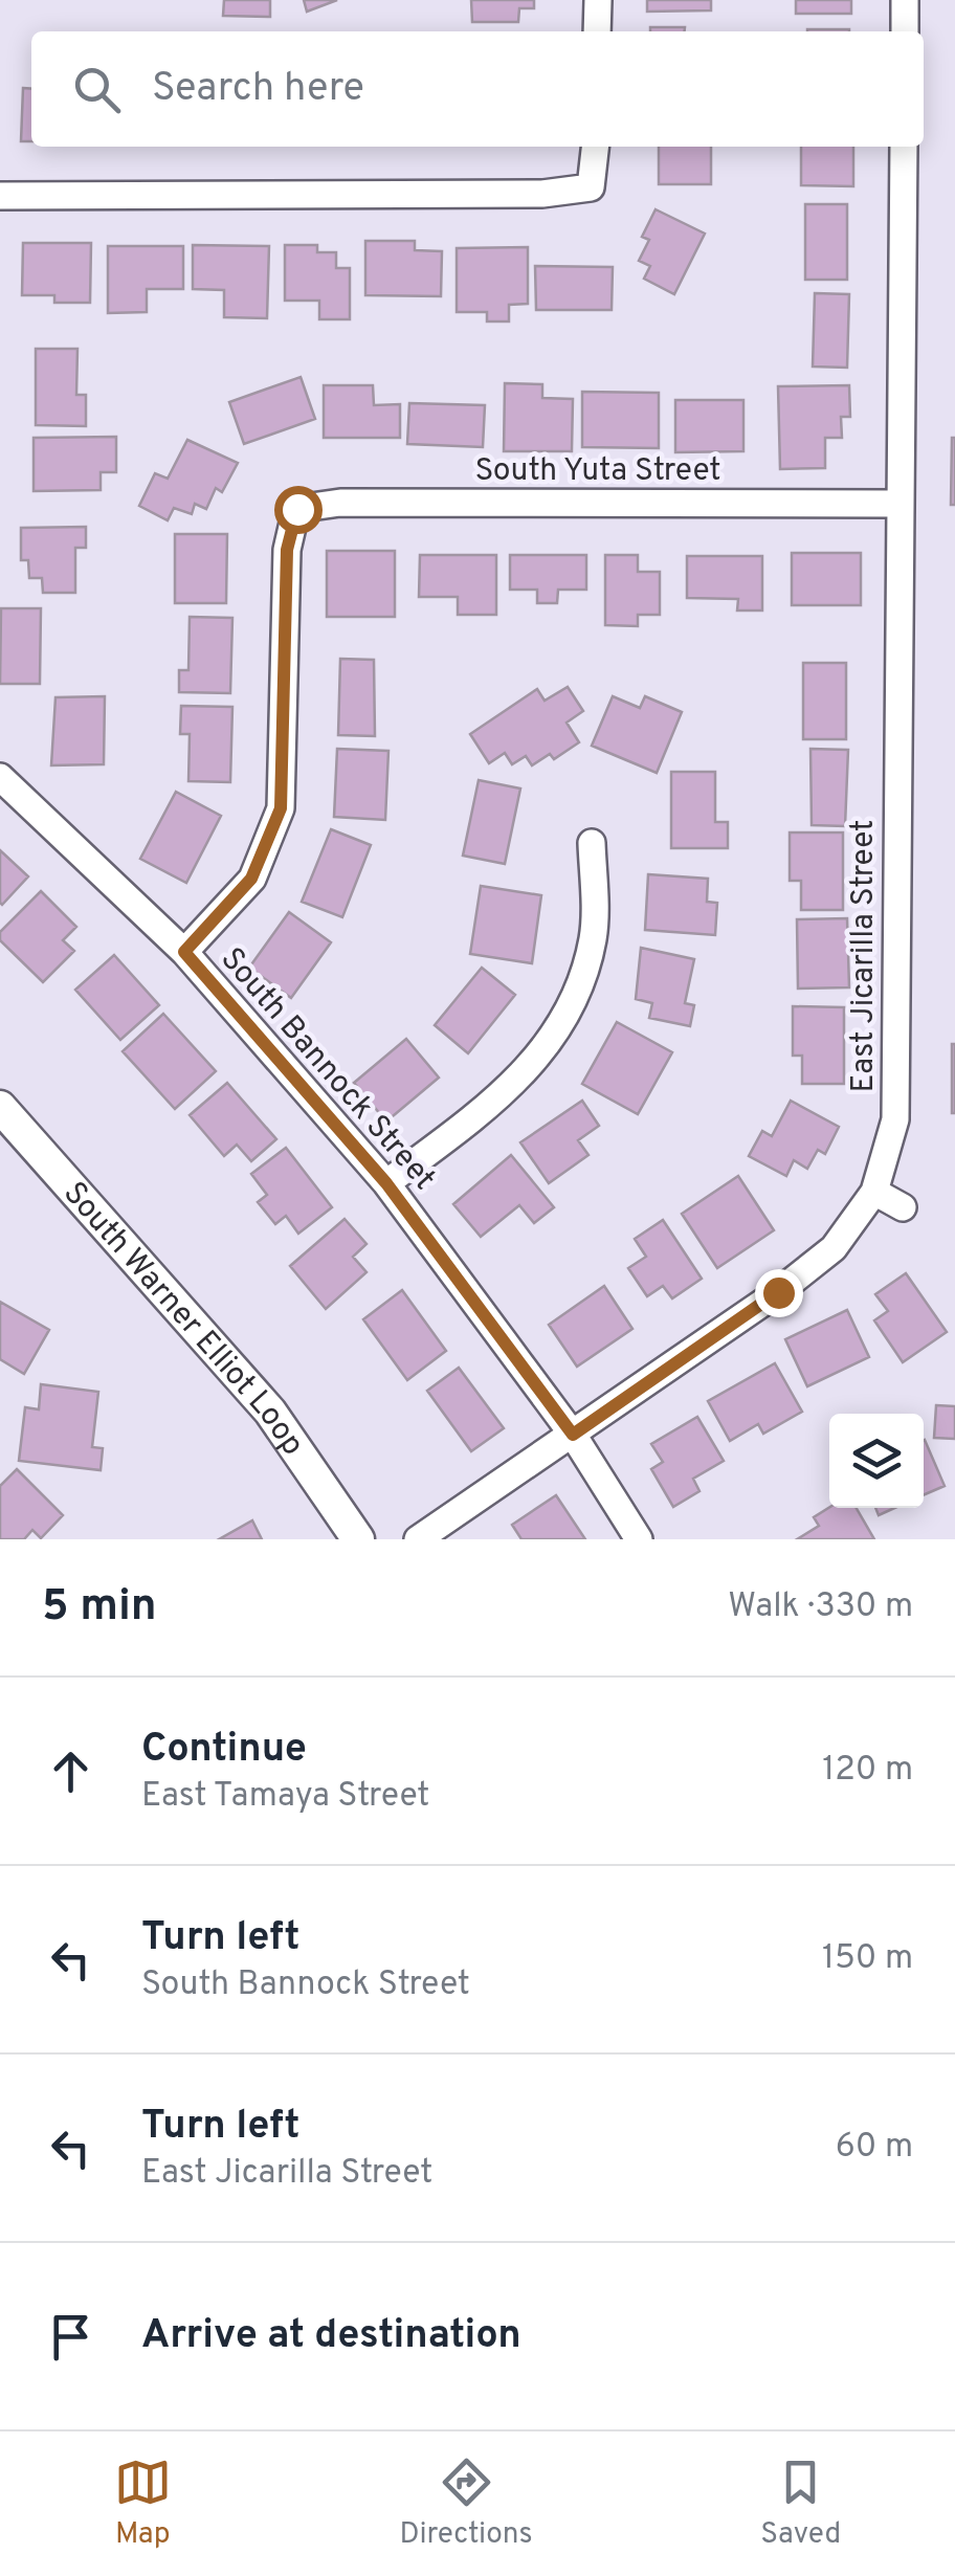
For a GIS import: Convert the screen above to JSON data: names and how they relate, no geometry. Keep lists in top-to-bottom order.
{
  "streets": {
    "main road": ["South Warner Elliot Loop"],
    "street": ["South Yuta Street", "East Jicarilla Street", "South Bannock Street"]
  },
  "crossings": [
    ["South Yuta Street", "East Jicarilla Street"],
    ["South Yuta Street", "South Bannock Street"],
    ["East Jicarilla Street", "South Bannock Street"]
  ],
  "page": {
    "search": "Search here",
    "heading": ["5 min", "Walk · 330 m"],
    "list": [
      ["Continue", "East Tamaya Street", "120 m"],
      ["Turn left", "South Bannock Street", "150 m"],
      ["Turn left", "East Jicarilla Street", "60 m"],
      "Arrive at destination"
    ],
    "nav": ["Map", "Directions", "Saved"]
  }
}
